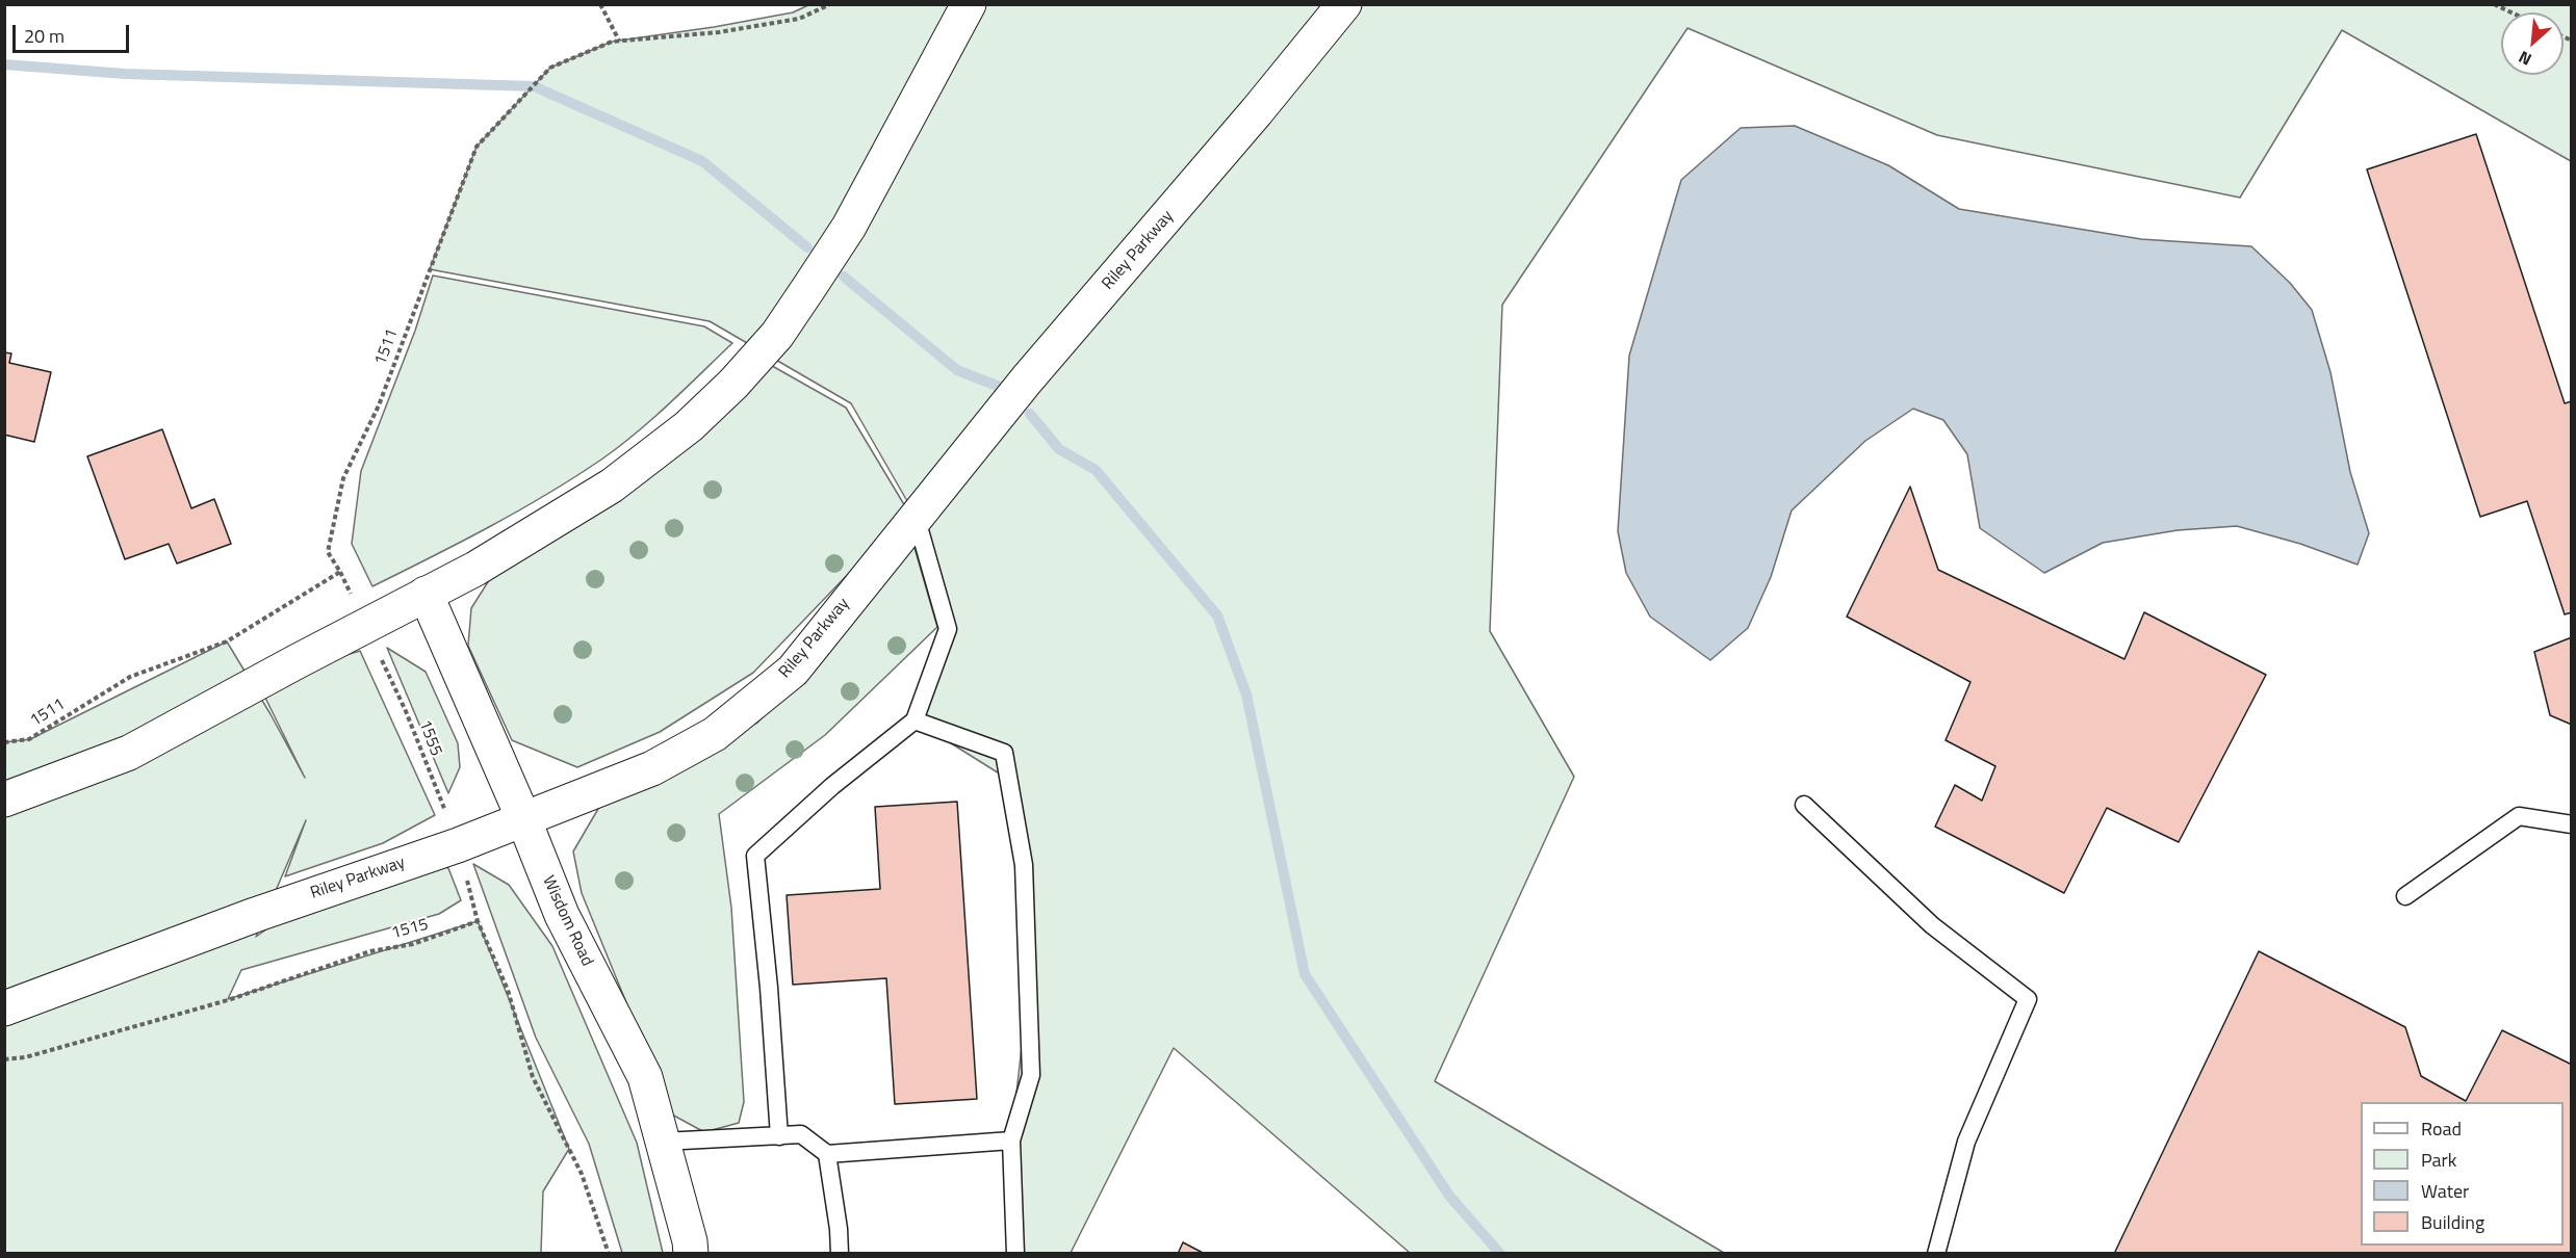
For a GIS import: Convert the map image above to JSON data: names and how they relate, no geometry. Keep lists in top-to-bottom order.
{
  "streets": {
    "street": ["Riley Parkway", "Wisdom Road"],
    "path": ["1511", "1555", "1515"]
  },
  "crossings": [
    ["Riley Parkway", "1555"],
    ["Riley Parkway", "Wisdom Road"],
    ["1511", "1555"],
    ["1555", "1515"]
  ],
  "legend": [
    "Road",
    "Park",
    "Water",
    "Building"
  ],
  "scale_bar": "20 m",
  "north": "bottom left"
}
